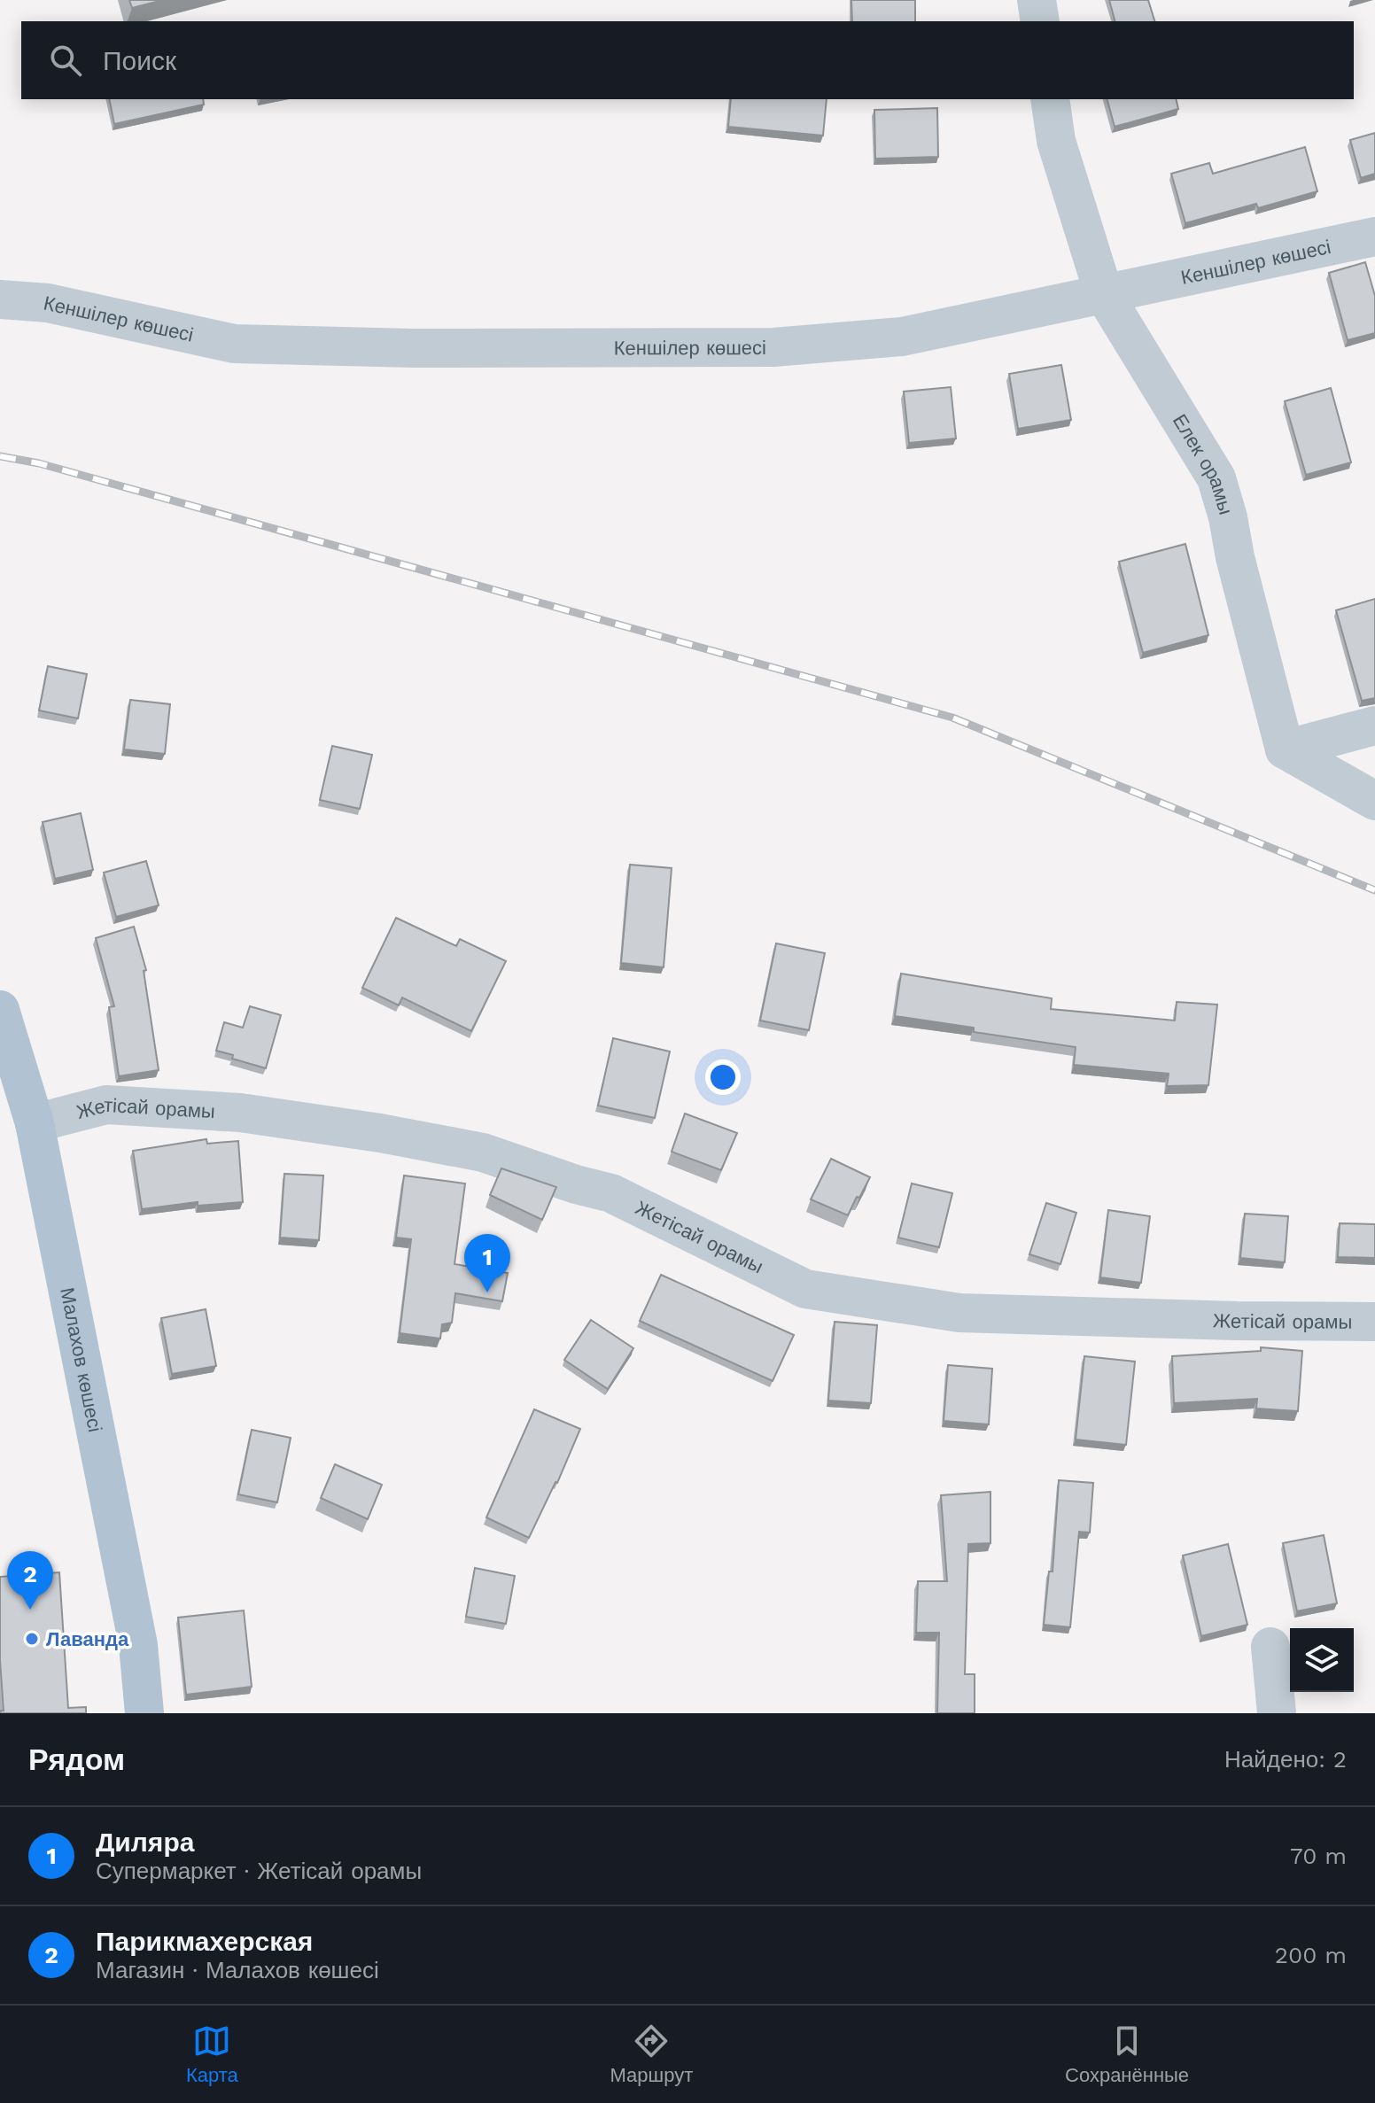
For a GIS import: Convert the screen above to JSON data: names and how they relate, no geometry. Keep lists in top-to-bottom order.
{
  "streets": {
    "main road": ["Малахов көшесі"],
    "street": ["Кеншілер көшесі", "Елек орамы", "Жетісай орамы"]
  },
  "crossings": [
    ["Кеншілер көшесі", "Елек орамы"],
    ["Жетісай орамы", "Малахов көшесі"]
  ],
  "places": ["Лаванда"],
  "page": {
    "search": "Поиск",
    "pins": ["1", "2"],
    "heading": ["Рядом", "Найдено: 2"],
    "list": [
      {
        "mark": "1",
        "name": "Диляра",
        "note": "Супермаркет · Жетісай орамы",
        "value": "70 m"
      },
      {
        "mark": "2",
        "name": "Парикмахерская",
        "note": "Магазин · Малахов көшесі",
        "value": "200 m"
      }
    ],
    "nav": ["Карта", "Маршрут", "Сохранённые"]
  }
}
